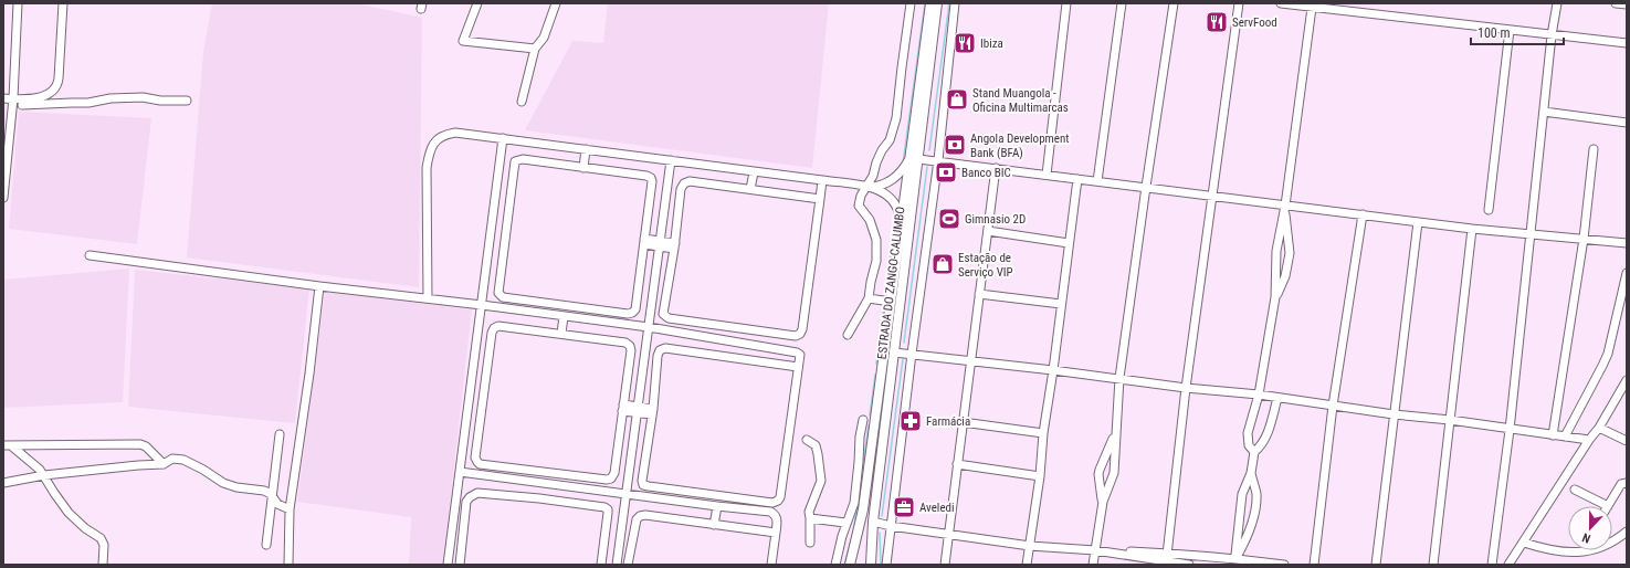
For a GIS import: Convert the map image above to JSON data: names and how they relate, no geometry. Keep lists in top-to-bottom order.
{
  "streets": {
    "main road": ["ESTRADA DO ZANGO-CALUMBO"]
  },
  "places": {
    "restaurant": ["ServFood", "Ibiza"],
    "shop": ["Stand Muangola - Oficina Multimarcas", "Estação de Serviço VIP"],
    "bank": ["Angola Development Bank (BFA)", "Banco BIC"],
    "sports": ["Gimnasio 2D"],
    "pharmacy": ["Farmácia"],
    "office": ["Aveledi"]
  },
  "scale_bar": "100 m",
  "north": "bottom"
}
